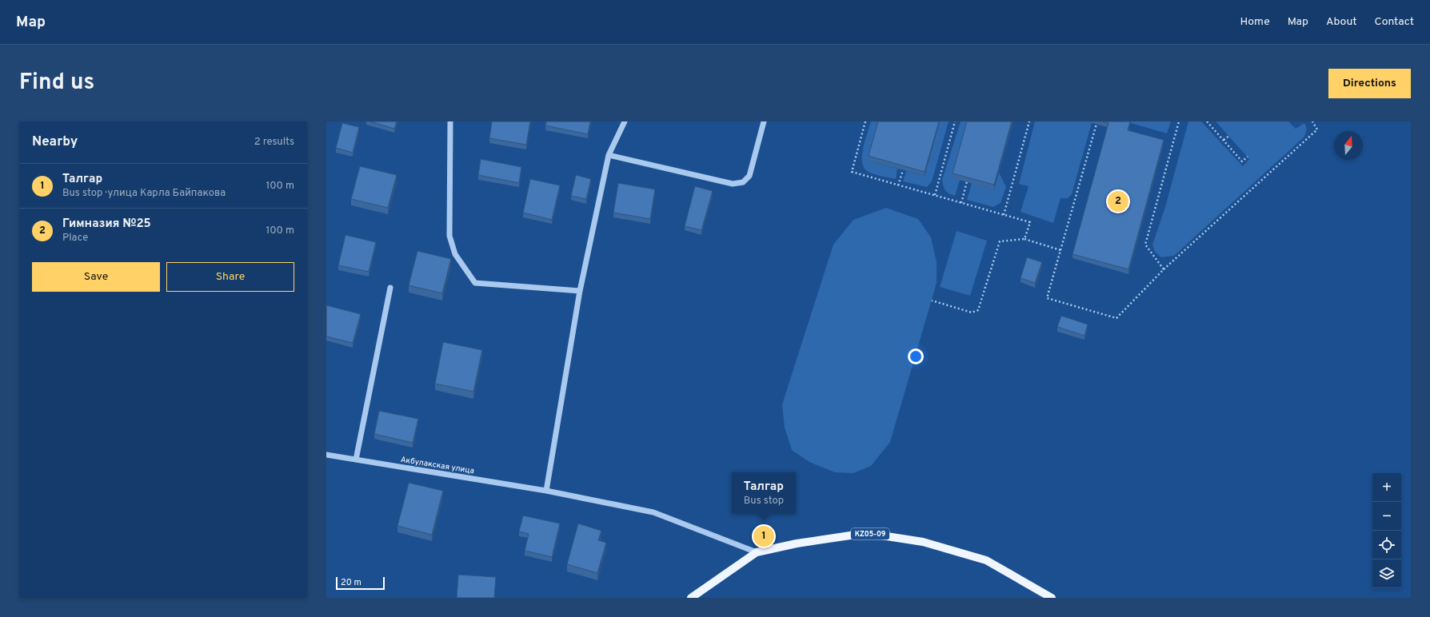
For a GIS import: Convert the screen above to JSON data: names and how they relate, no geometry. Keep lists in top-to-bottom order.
{
  "streets": {
    "main road": ["KZ05-09"],
    "street": ["Акбулакская улица"]
  },
  "crossings": [
    ["Акбулакская улица", "KZ05-09"]
  ],
  "scale_bar": "20 m",
  "north": "top",
  "page": {
    "header": "Map",
    "nav": [
      "Home",
      "Map",
      "About",
      "Contact"
    ],
    "title": "Find us",
    "buttons": [
      "Directions",
      ["Save", "Share"]
    ],
    "heading": ["Nearby", "2 results"],
    "list": [
      {
        "mark": "1",
        "name": "Талгар",
        "note": "Bus stop · улица Карла Байпакова",
        "value": "100 m"
      },
      {
        "mark": "2",
        "name": "Гимназия №25",
        "note": "Place",
        "value": "100 m"
      }
    ],
    "pins": ["2", "1"],
    "popup": ["Талгар", "Bus stop"],
    "map_buttons": ["+", "−"],
    "scale": "20 m"
  }
}
